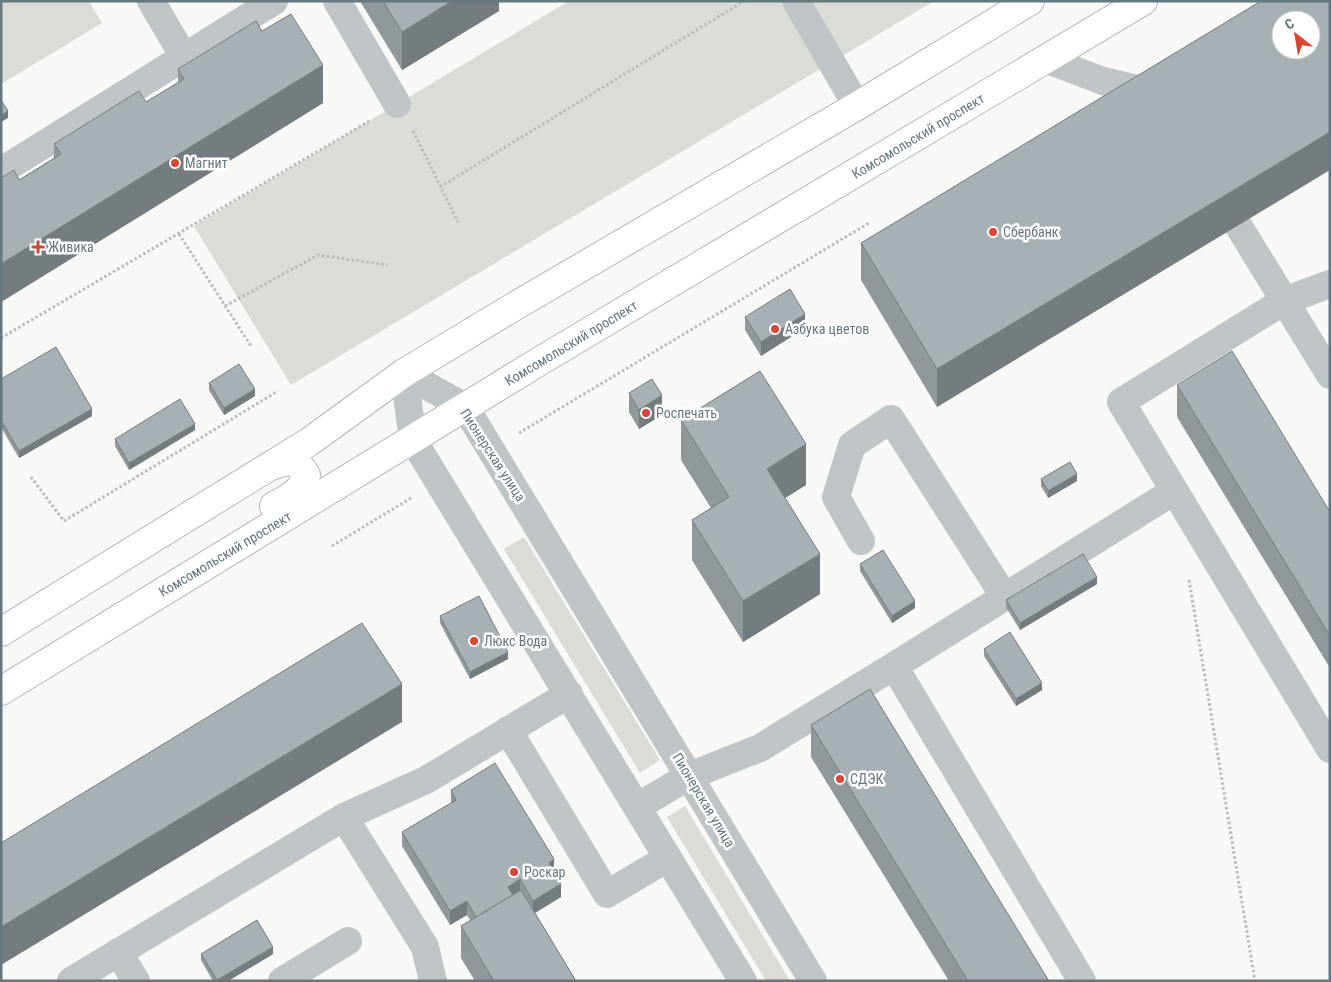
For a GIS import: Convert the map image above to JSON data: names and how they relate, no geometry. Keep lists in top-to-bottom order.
{
  "streets": {
    "main road": ["Комсомольский проспект"],
    "street": ["Пионерская улица"]
  },
  "crossings": [
    ["Комсомольский проспект", "Пионерская улица"]
  ],
  "places": {
    "other": [
      "Магнит",
      "Сбербанк",
      "Азбука цветов",
      "Роспечать",
      "Люкс Вода",
      "СДЭК",
      "Роскар"
    ],
    "health": ["Живика"]
  },
  "north": "top left"
}
